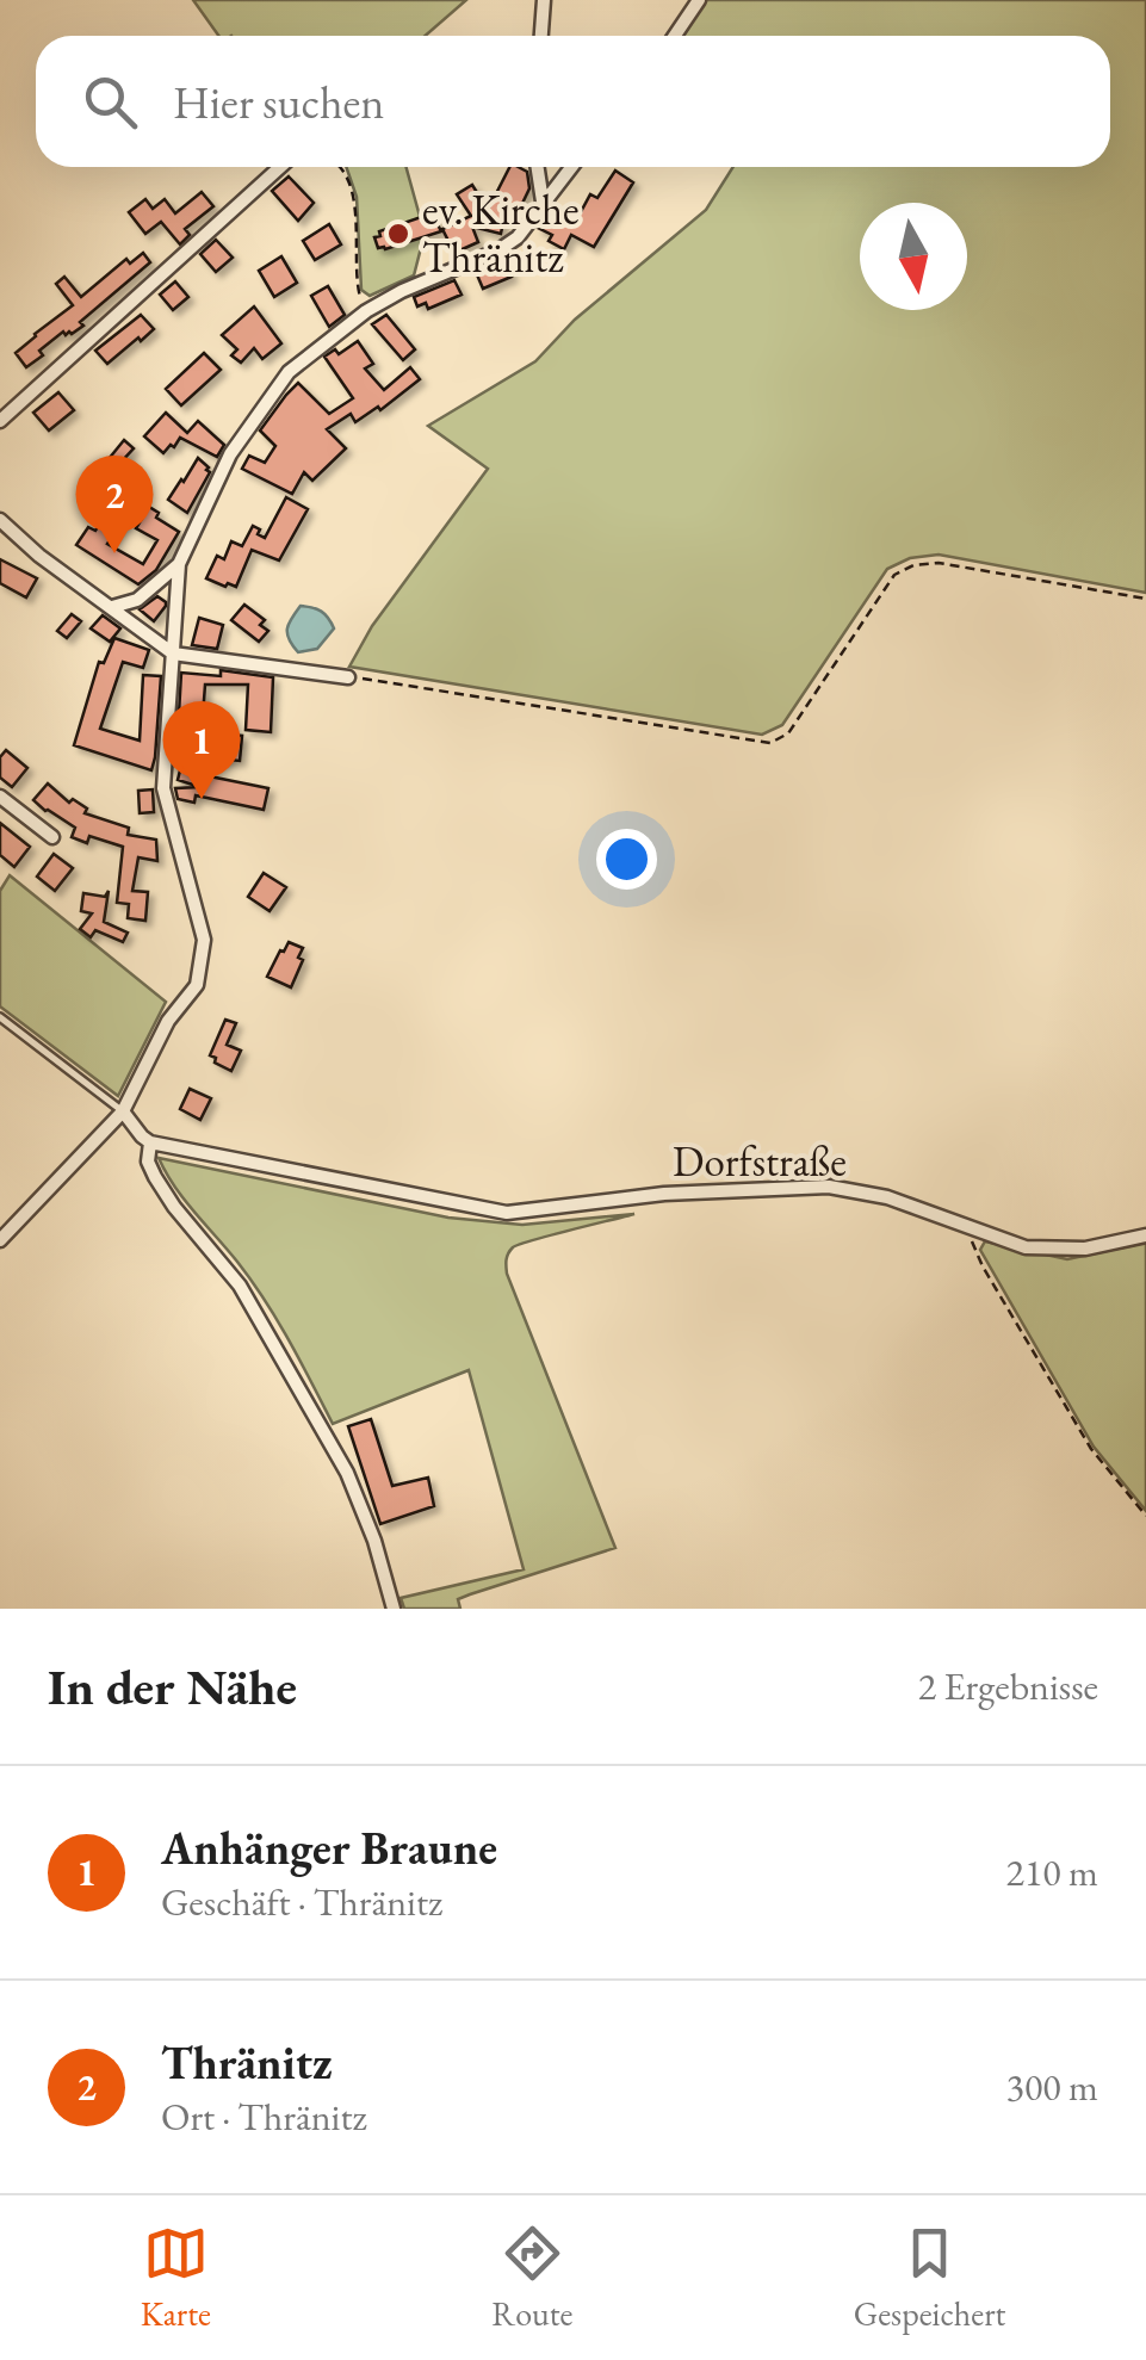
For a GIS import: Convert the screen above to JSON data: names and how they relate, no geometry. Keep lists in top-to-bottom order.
{
  "streets": {
    "street": ["Dorfstraße"]
  },
  "places": ["ev. Kirche Thränitz"],
  "north": "bottom",
  "page": {
    "search": "Hier suchen",
    "pins": ["2", "1"],
    "heading": ["In der Nähe", "2 Ergebnisse"],
    "list": [
      {
        "mark": "1",
        "name": "Anhänger Braune",
        "note": "Geschäft · Thränitz",
        "value": "210 m"
      },
      {
        "mark": "2",
        "name": "Thränitz",
        "note": "Ort · Thränitz",
        "value": "300 m"
      }
    ],
    "nav": ["Karte", "Route", "Gespeichert"]
  }
}
